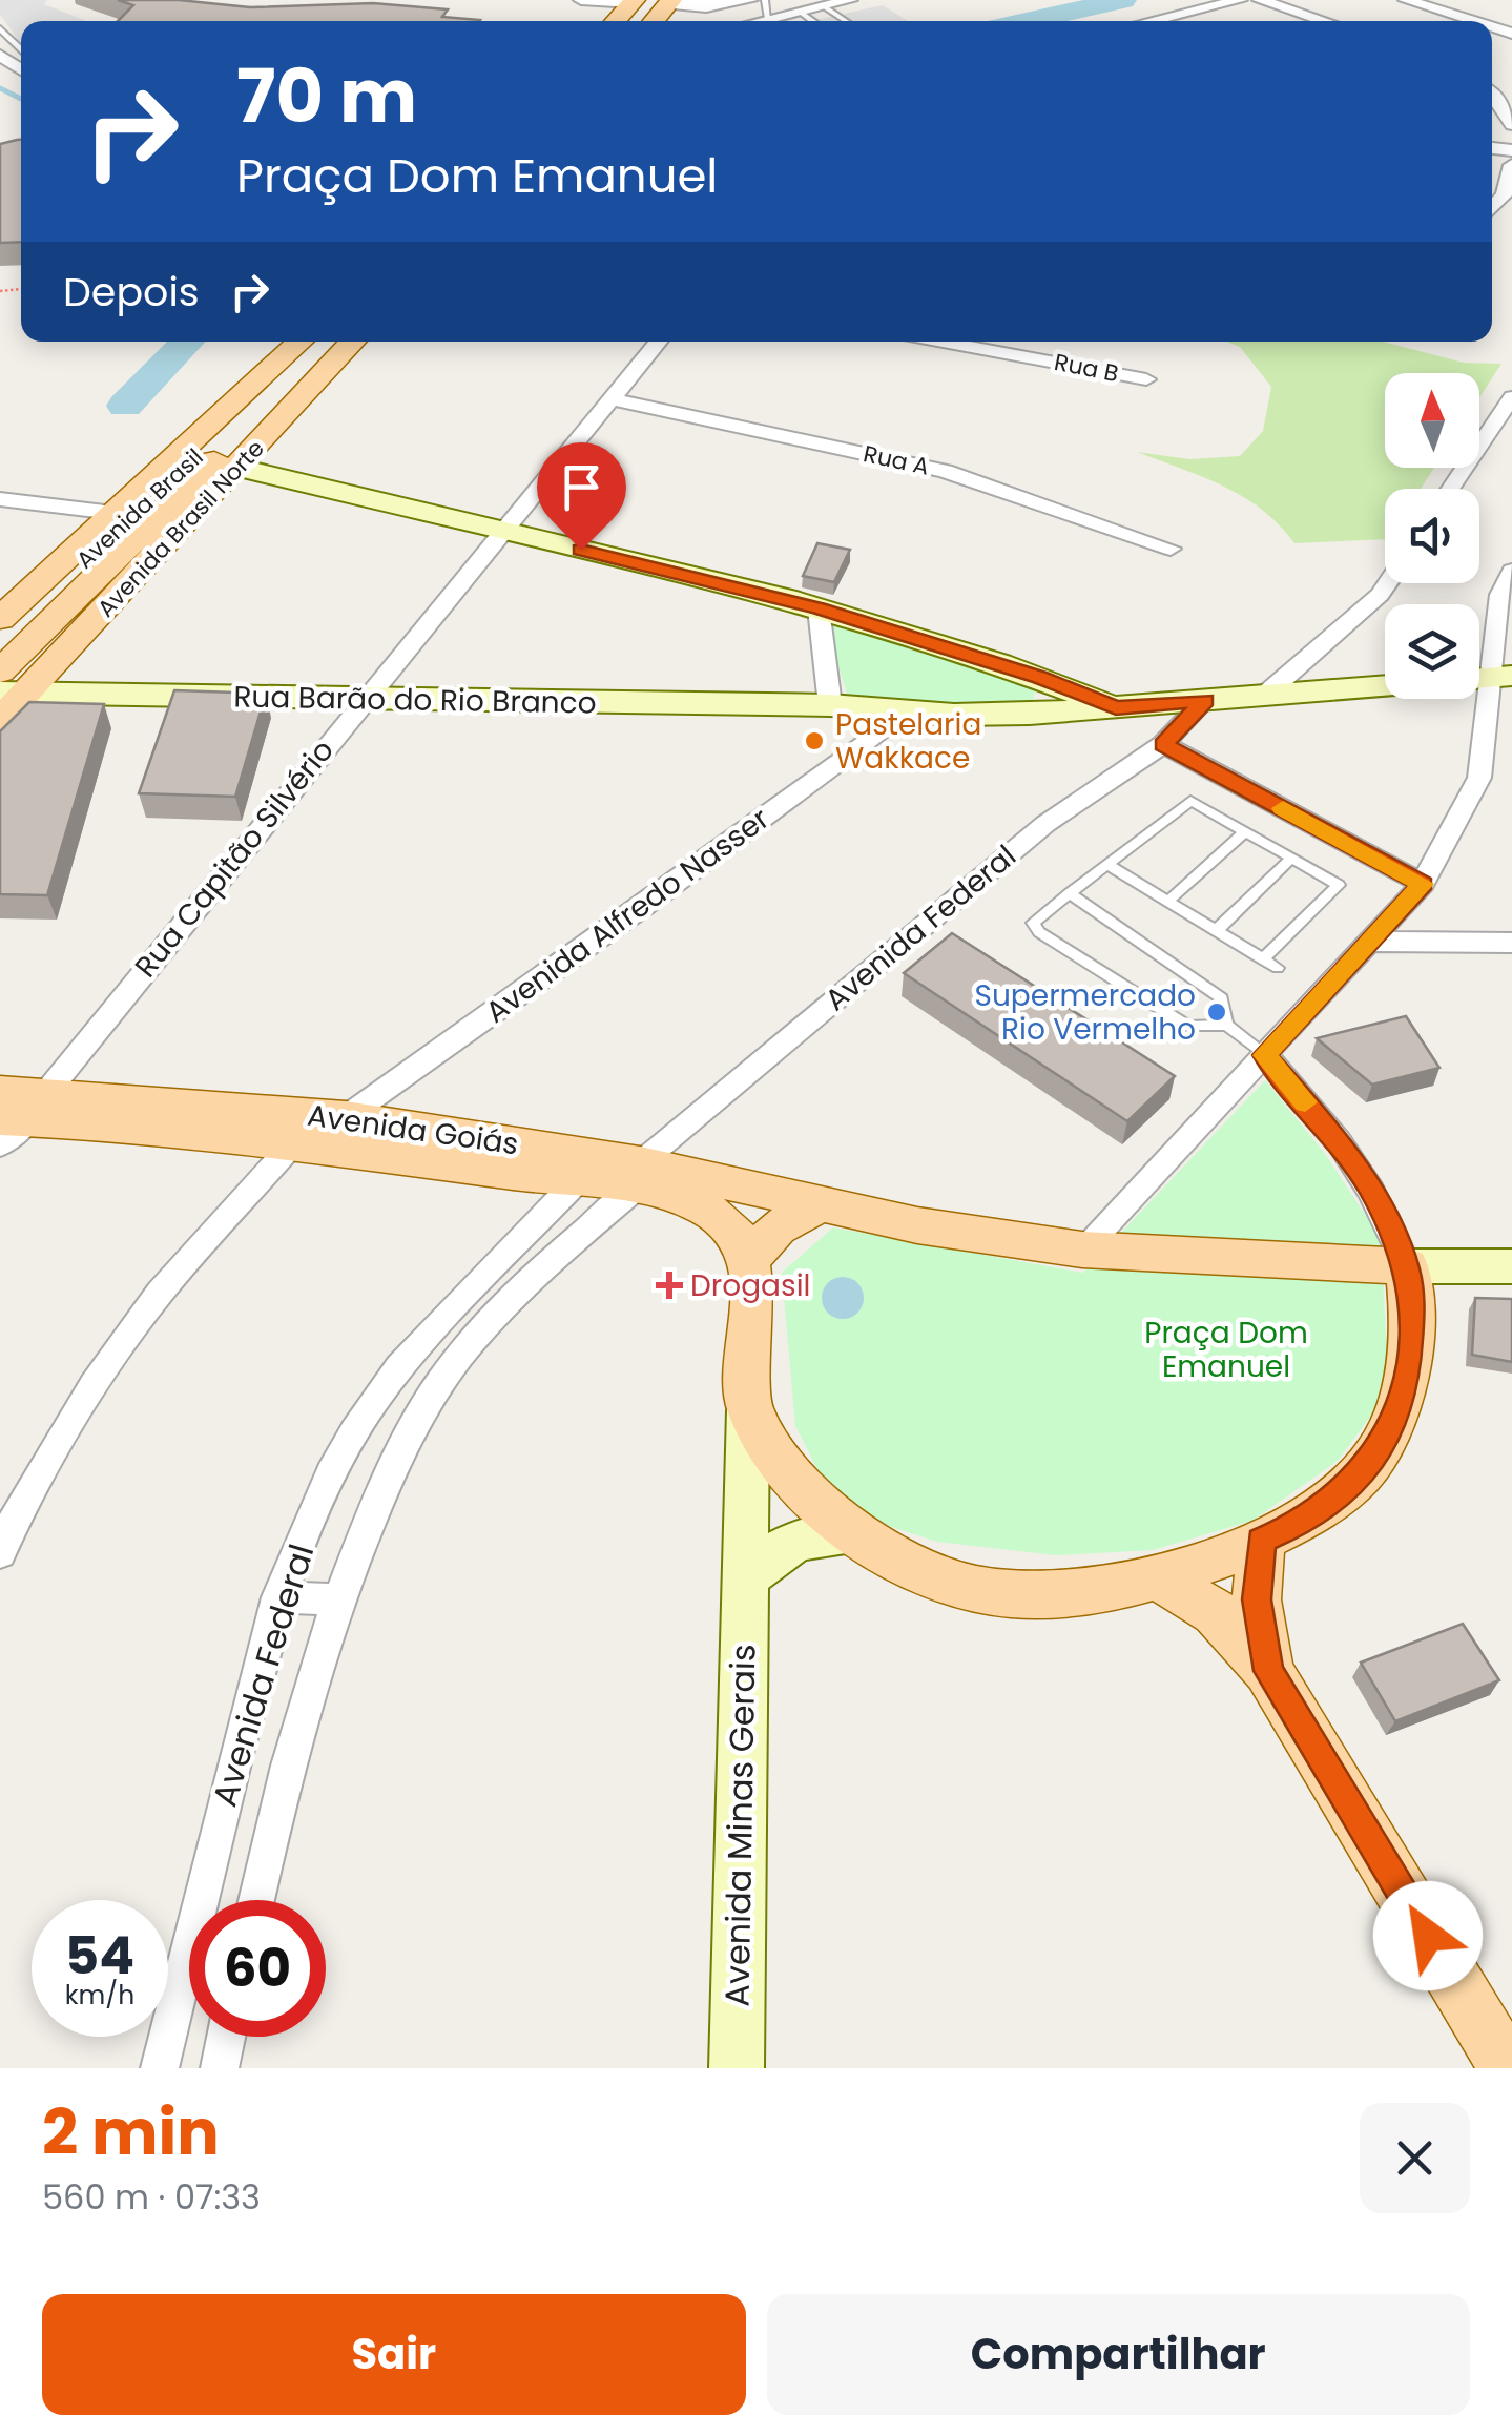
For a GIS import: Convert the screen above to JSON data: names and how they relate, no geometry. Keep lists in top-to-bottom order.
{
  "streets": {
    "main road": [
      "Avenida Brasil",
      "Avenida Brasil Norte",
      "Rua Barão do Rio Branco",
      "Avenida Goiás",
      "Avenida Minas Gerais"
    ],
    "street": [
      "Rua B",
      "Rua A",
      "Rua Capitão Silvério",
      "Avenida Alfredo Nasser",
      "Avenida Federal"
    ]
  },
  "crossings": [
    ["Rua A", "Rua Capitão Silvério"],
    ["Avenida Brasil", "Avenida Brasil Norte"],
    ["Avenida Brasil Norte", "Rua Barão do Rio Branco"],
    ["Rua Barão do Rio Branco", "Rua Capitão Silvério"],
    ["Rua Barão do Rio Branco", "Avenida Alfredo Nasser"],
    ["Rua Barão do Rio Branco", "Avenida Federal"],
    ["Rua Capitão Silvério", "Avenida Goiás"],
    ["Avenida Alfredo Nasser", "Avenida Goiás"],
    ["Avenida Federal", "Avenida Goiás"],
    ["Avenida Goiás", "Avenida Minas Gerais"]
  ],
  "parks": ["Praça Dom Emanuel"],
  "places": {
    "other": ["Pastelaria Wakkace", "Supermercado Rio Vermelho"],
    "health": ["Drogasil"]
  },
  "north": "top",
  "page": {
    "turn": ["70 m", "Praça Dom Emanuel"],
    "then": "Depois",
    "speed": "54 km/h",
    "limit": "60",
    "heading": ["2 min", "560 m · 07:33"],
    "buttons": ["Sair", "Compartilhar"]
  }
}
